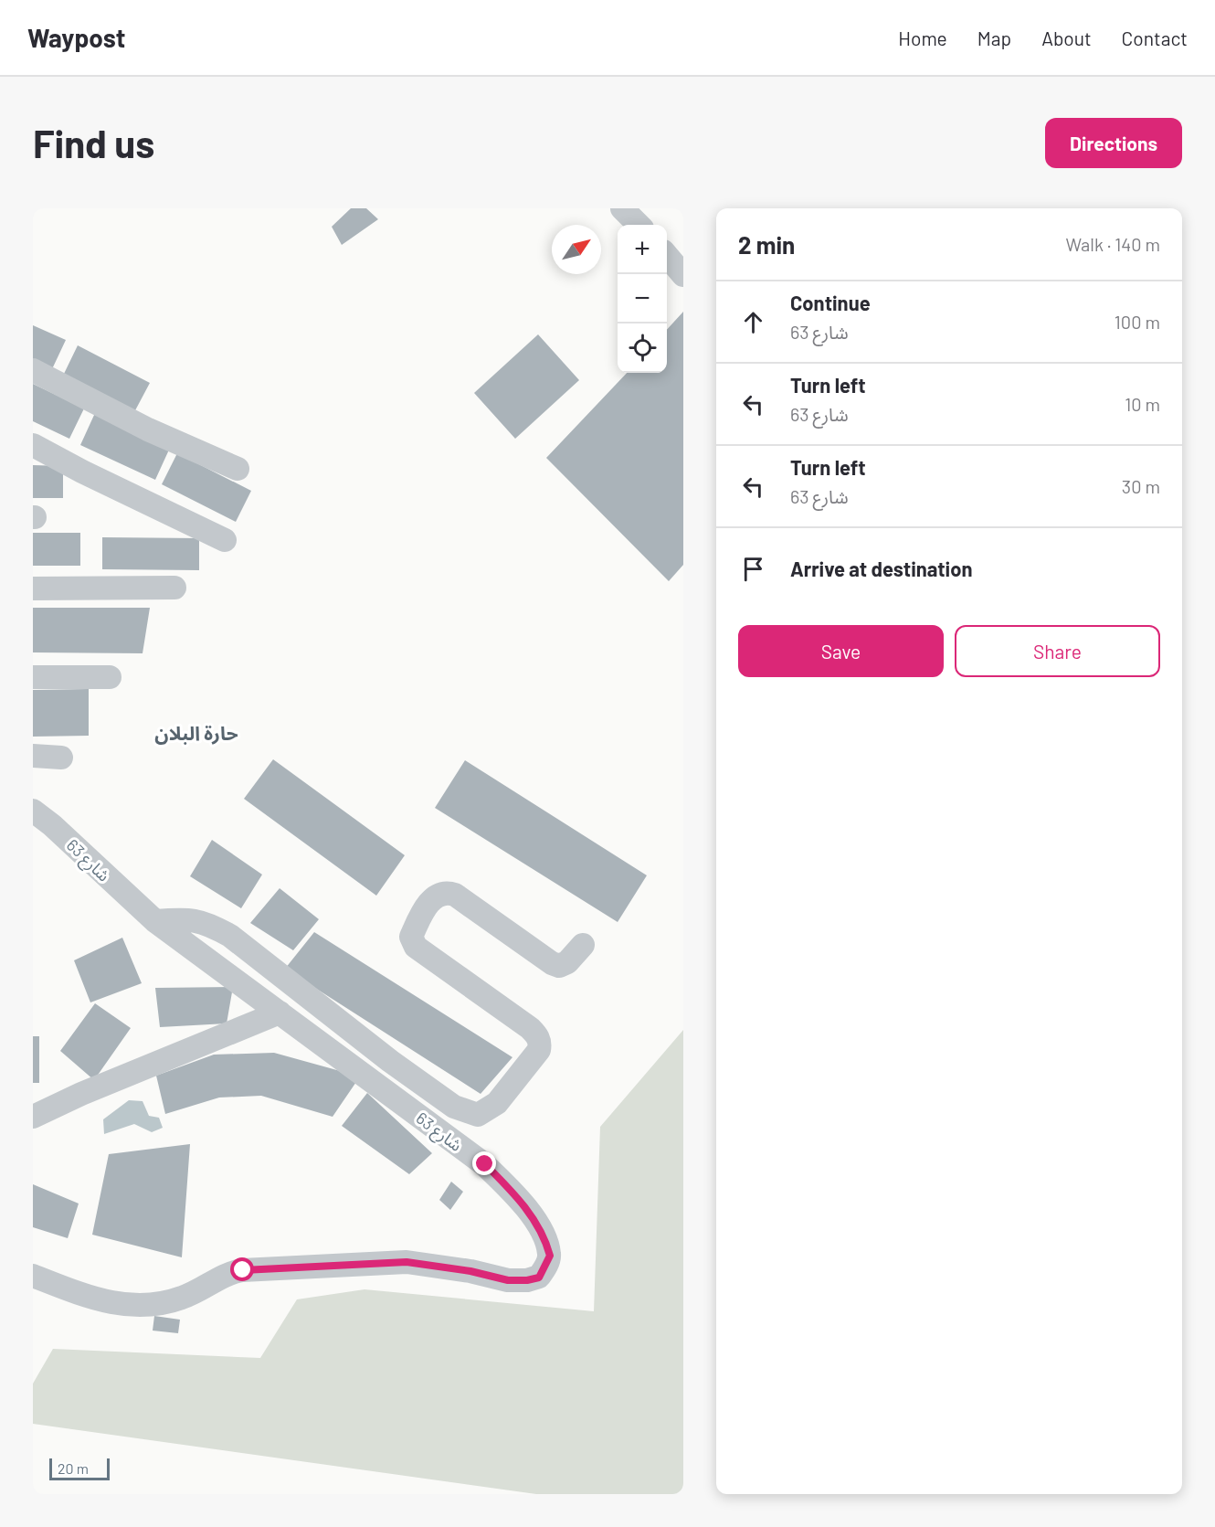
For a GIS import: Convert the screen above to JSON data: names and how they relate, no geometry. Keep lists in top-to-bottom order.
{
  "streets": {
    "street": ["شارع 63"]
  },
  "districts": ["حارة البلان"],
  "scale_bar": "20 m",
  "north": "top right",
  "page": {
    "header": "Waypost",
    "nav": [
      "Home",
      "Map",
      "About",
      "Contact"
    ],
    "buttons": [
      "Directions",
      ["Save", "Share"]
    ],
    "title": "Find us",
    "heading": ["2 min", "Walk · 140 m"],
    "map_buttons": ["+", "−"],
    "list": [
      ["Continue", "شارع 63", "100 m"],
      ["Turn left", "شارع 63", "10 m"],
      ["Turn left", "شارع 63", "30 m"],
      "Arrive at destination"
    ],
    "scale": "20 m"
  }
}
